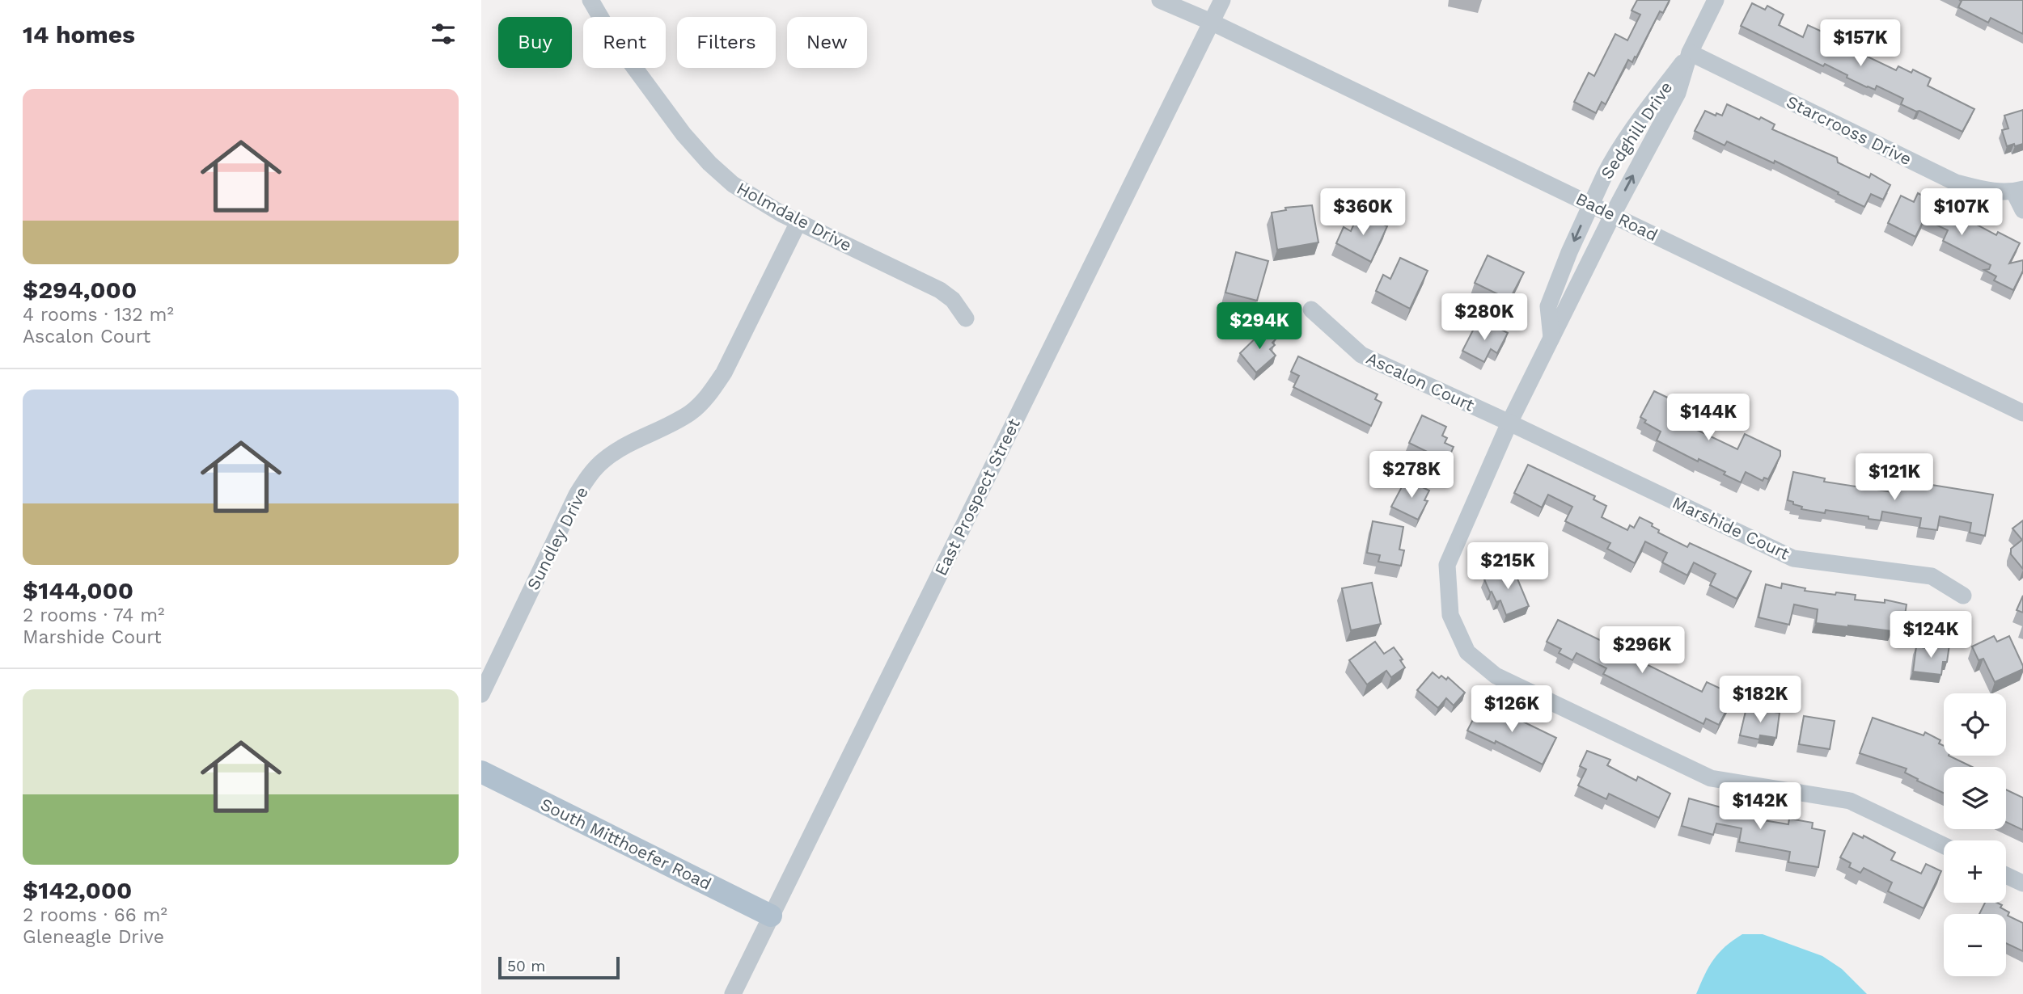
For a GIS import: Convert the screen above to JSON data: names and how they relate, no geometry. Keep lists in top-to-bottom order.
{
  "streets": {
    "main road": ["South Mitthoefer Road"],
    "street": [
      "Sedghill Drive",
      "Starcrooss Drive",
      "Holmdale Drive",
      "Bade Road",
      "Ascalon Court",
      "East Prospect Street",
      "Marshide Court",
      "Sundley Drive"
    ]
  },
  "crossings": [
    ["Sedghill Drive", "Starcrooss Drive"],
    ["Sedghill Drive", "Bade Road"],
    ["Sedghill Drive", "Ascalon Court"],
    ["Sedghill Drive", "Marshide Court"],
    ["Holmdale Drive", "Sundley Drive"],
    ["Bade Road", "East Prospect Street"],
    ["Ascalon Court", "Marshide Court"],
    ["East Prospect Street", "South Mitthoefer Road"]
  ],
  "scale_bar": "50 m",
  "page": {
    "heading": "14 homes",
    "chip": [
      "Buy",
      "Rent",
      "Filters",
      "New"
    ],
    "price": [
      "$157K",
      "$360K",
      "$107K",
      "$280K",
      "$294K",
      "$144K",
      "$278K",
      "$121K",
      "$215K",
      "$124K",
      "$296K",
      "$182K",
      "$126K",
      "$142K"
    ],
    "list": [
      {
        "name": "$294,000",
        "note": "4 rooms · 132 m² · Ascalon Court"
      },
      {
        "name": "$144,000",
        "note": "2 rooms · 74 m² · Marshide Court"
      },
      {
        "name": "$142,000",
        "note": "2 rooms · 66 m² · Gleneagle Drive"
      }
    ],
    "map_buttons": ["+", "−"],
    "scale": "50 m"
  }
}
